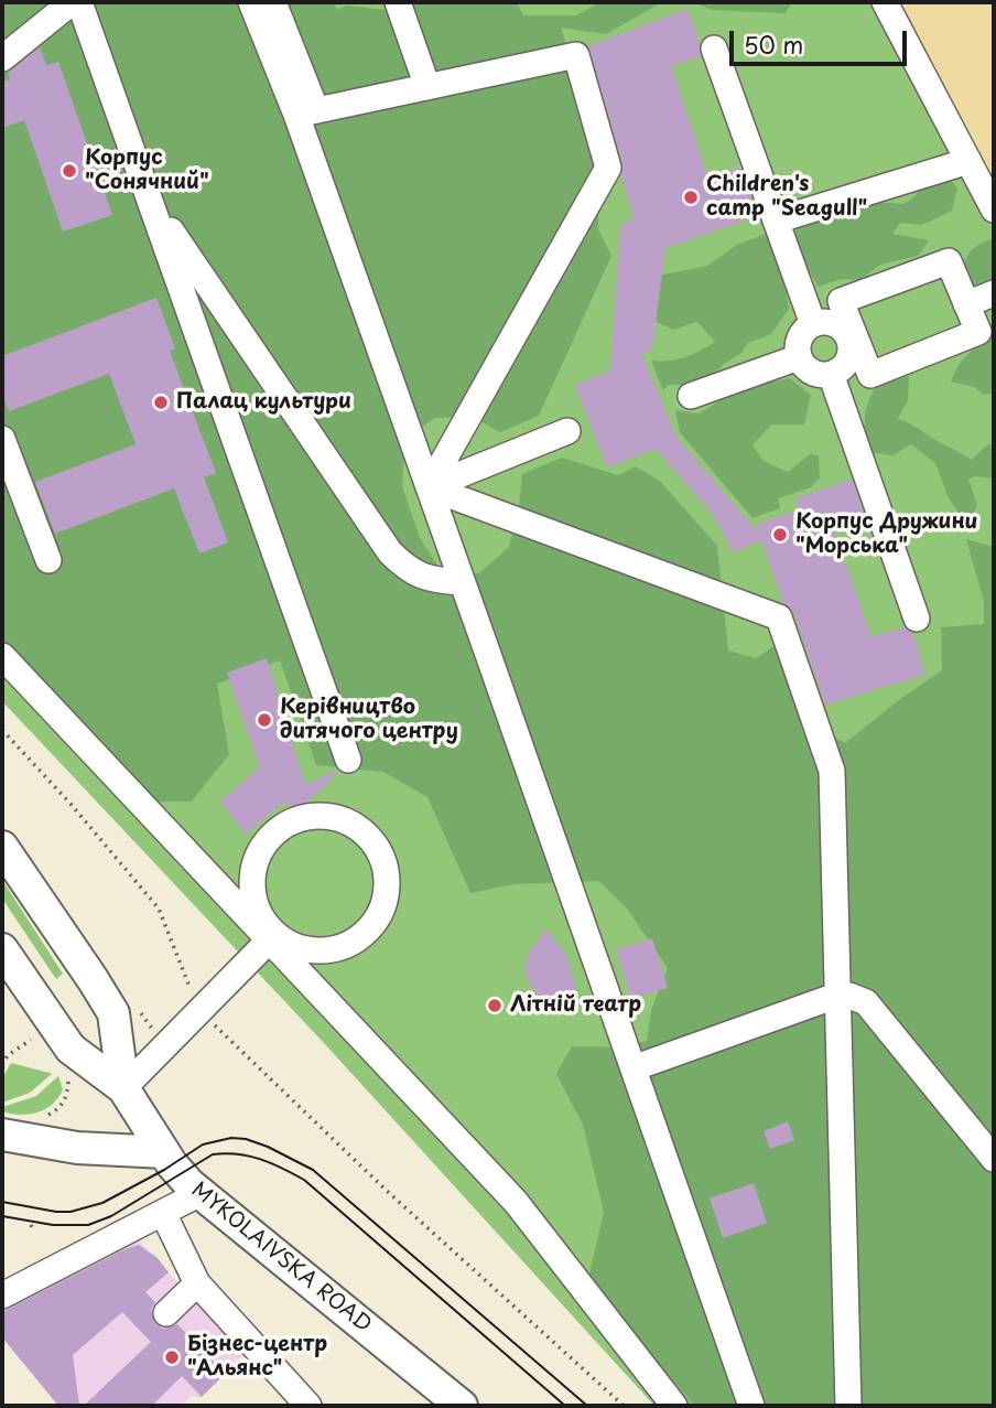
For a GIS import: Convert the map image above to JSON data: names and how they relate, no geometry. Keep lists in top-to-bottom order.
{
  "streets": {
    "main road": ["MYKOLAIVSKA ROAD"]
  },
  "places": [
    "Корпус \"Сонячний\"",
    "Children's camp \"Seagull\"",
    "Палац культури",
    "Корпус Дружини \"Морська\"",
    "Керівництво дитячого центру",
    "Літній театр",
    "Бізнес-центр \"Альянс\""
  ],
  "scale_bar": "50 m"
}
